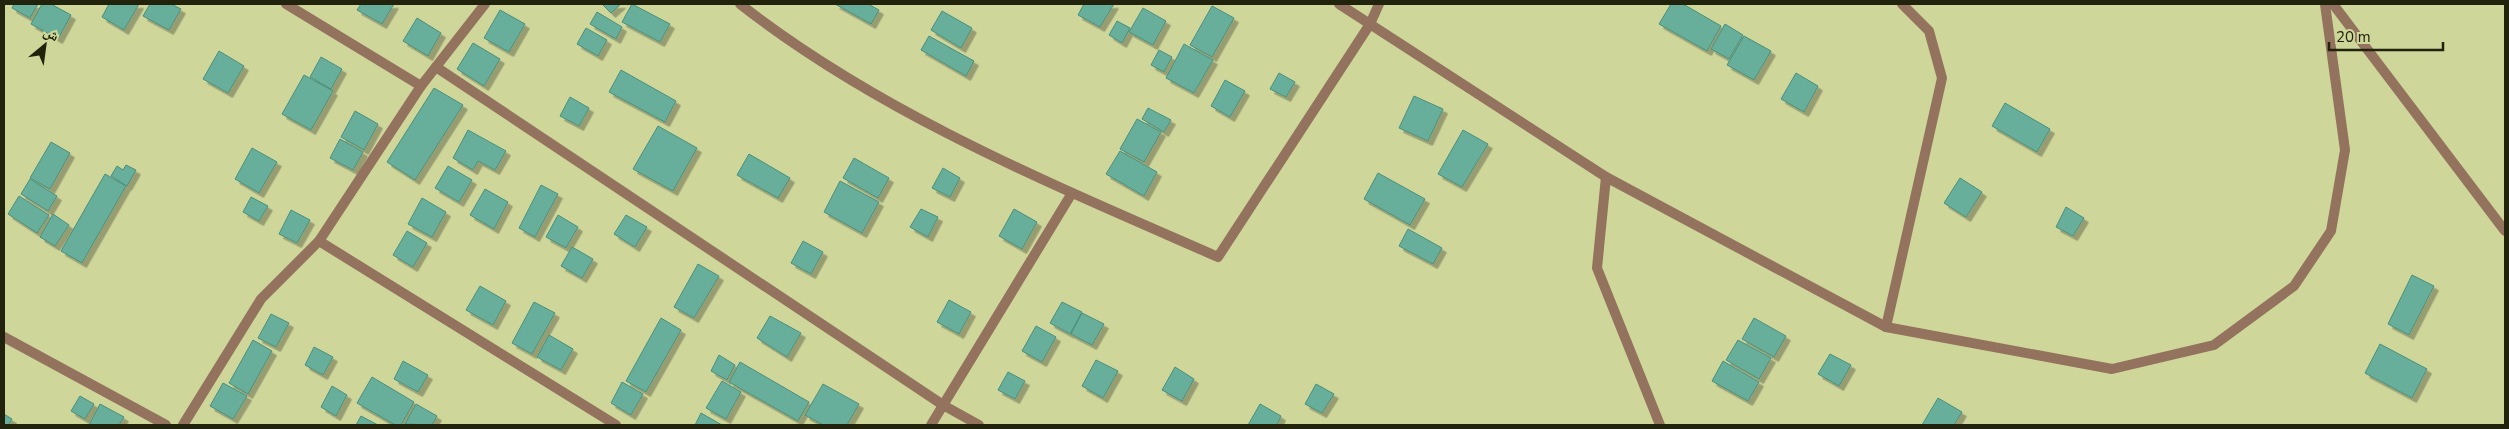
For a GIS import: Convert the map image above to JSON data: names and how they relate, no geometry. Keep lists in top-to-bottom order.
{
  "scale_bar": "20 m",
  "north": "top right"
}
